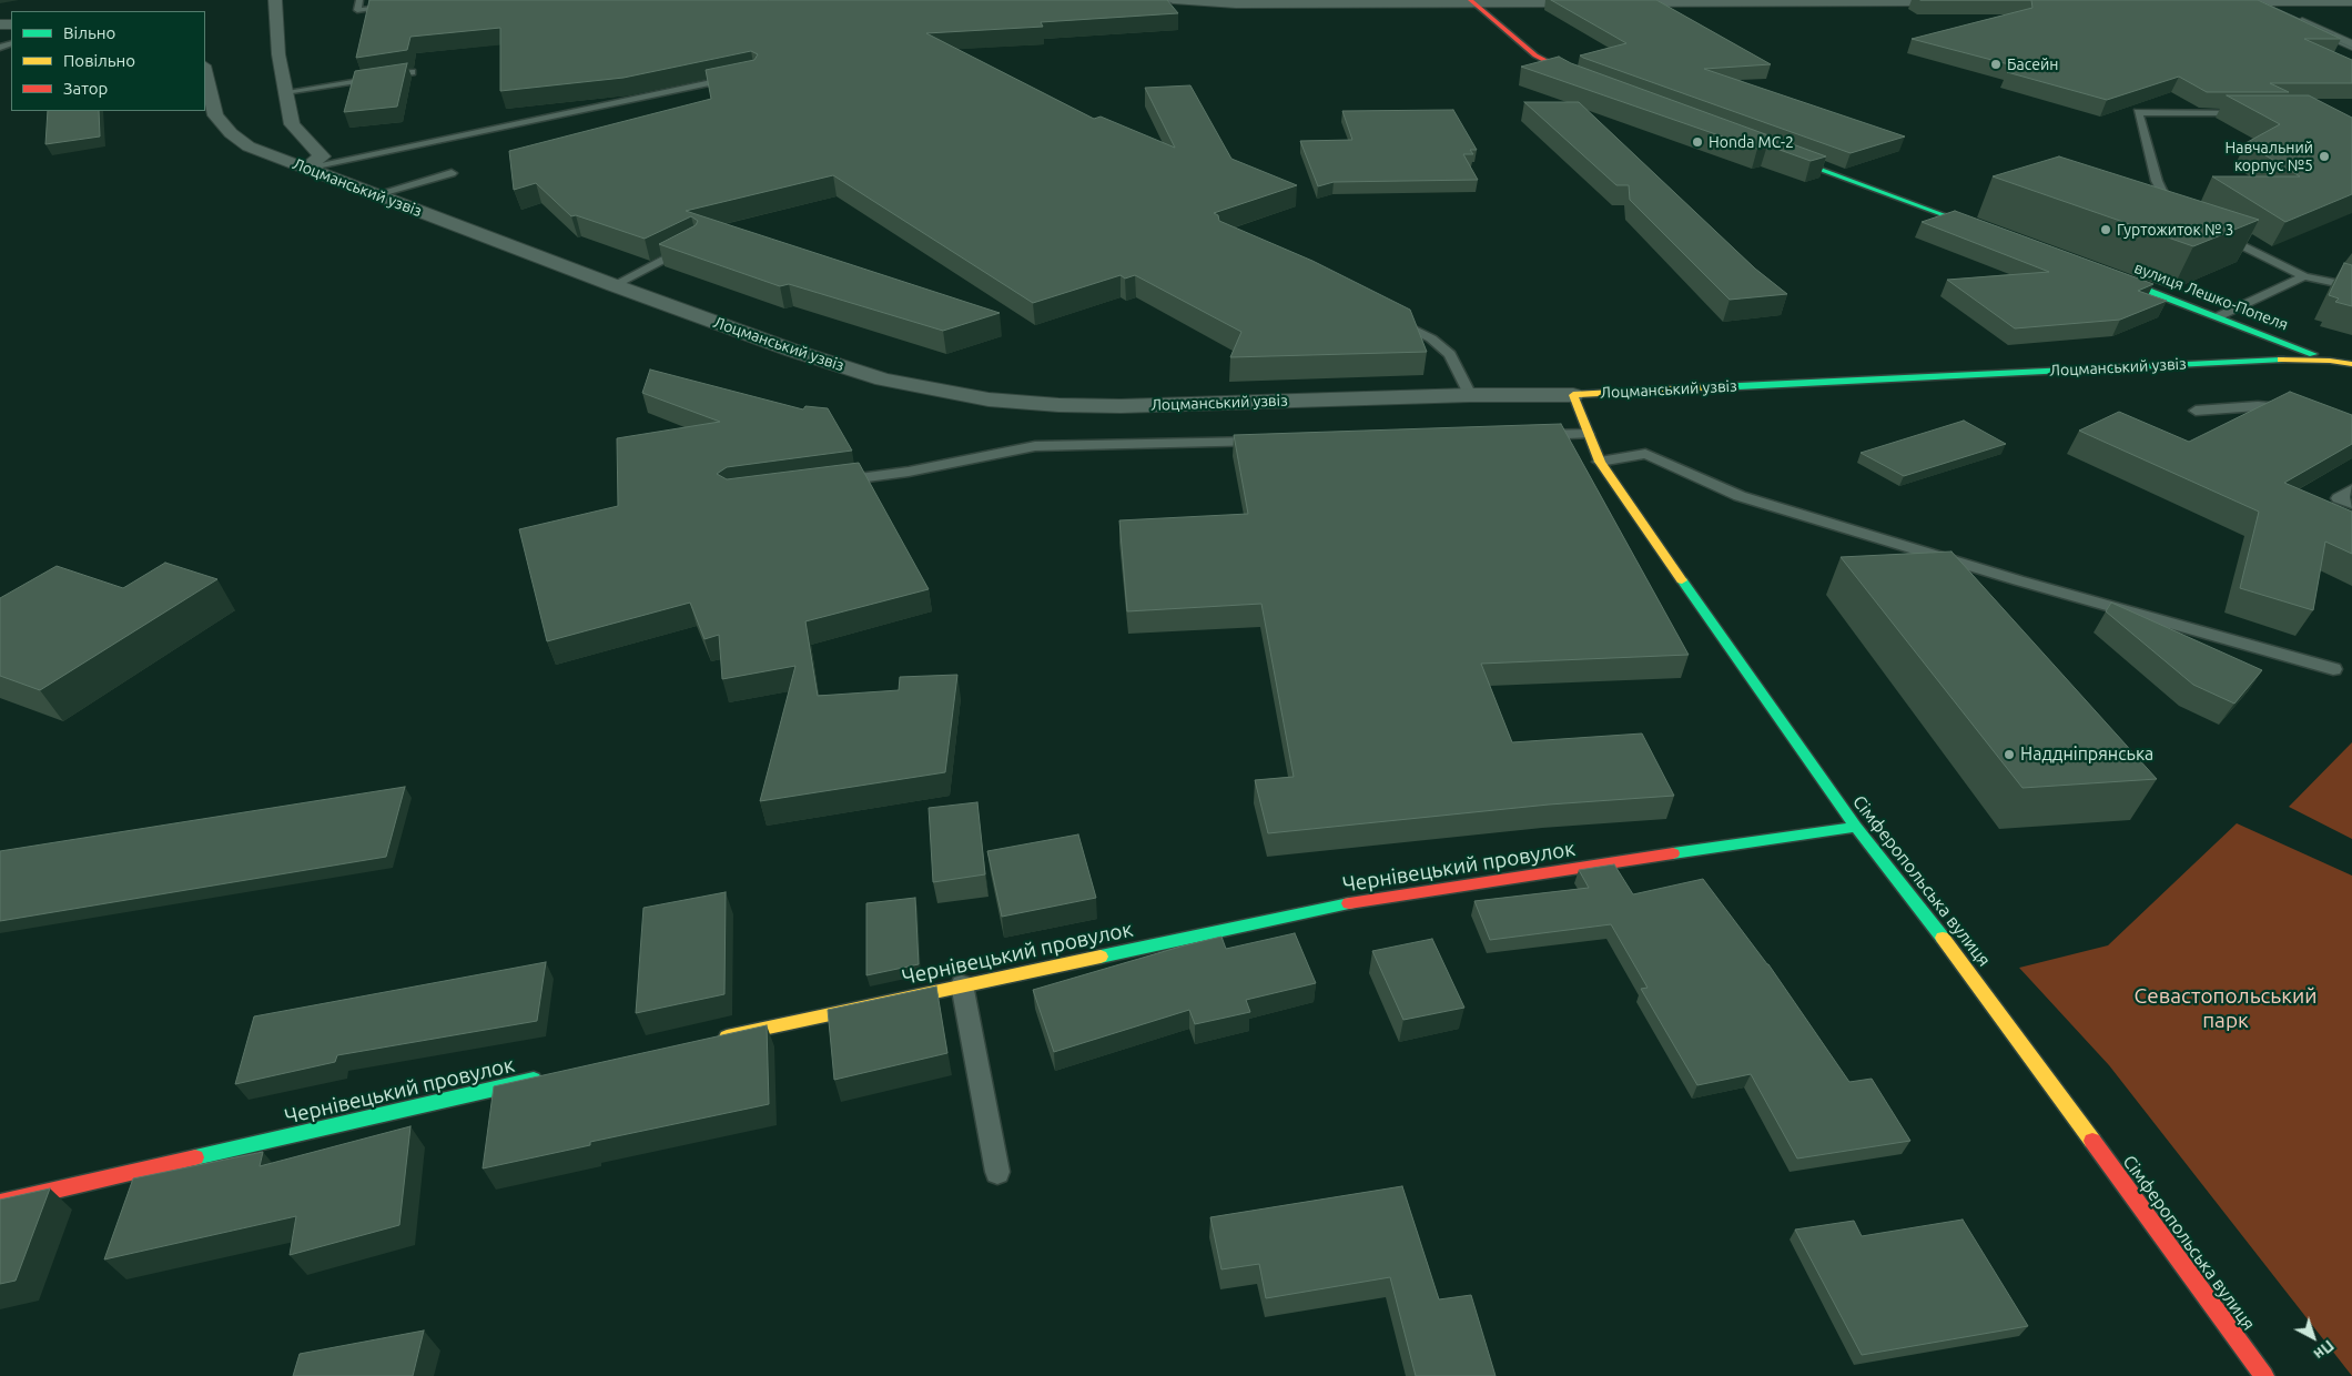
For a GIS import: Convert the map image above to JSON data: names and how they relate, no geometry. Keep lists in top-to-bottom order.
{
  "streets": {
    "street": [
      "Лоцманський узвіз",
      "вулиця Лешко-Попеля",
      "Чернівецький провулок",
      "Сімферопольська вулиця"
    ]
  },
  "crossings": [
    ["Лоцманський узвіз", "вулиця Лешко-Попеля"],
    ["Лоцманський узвіз", "Сімферопольська вулиця"],
    ["Чернівецький провулок", "Сімферопольська вулиця"]
  ],
  "parks": ["Севастопольський парк"],
  "places": [
    "Басейн",
    "Honda МС-2",
    "Навчальний корпус №5",
    "Гуртожиток № 3",
    "Наддніпрянська"
  ],
  "legend": ["Вільно", "Повільно", "Затор"],
  "north": "bottom right"
}
